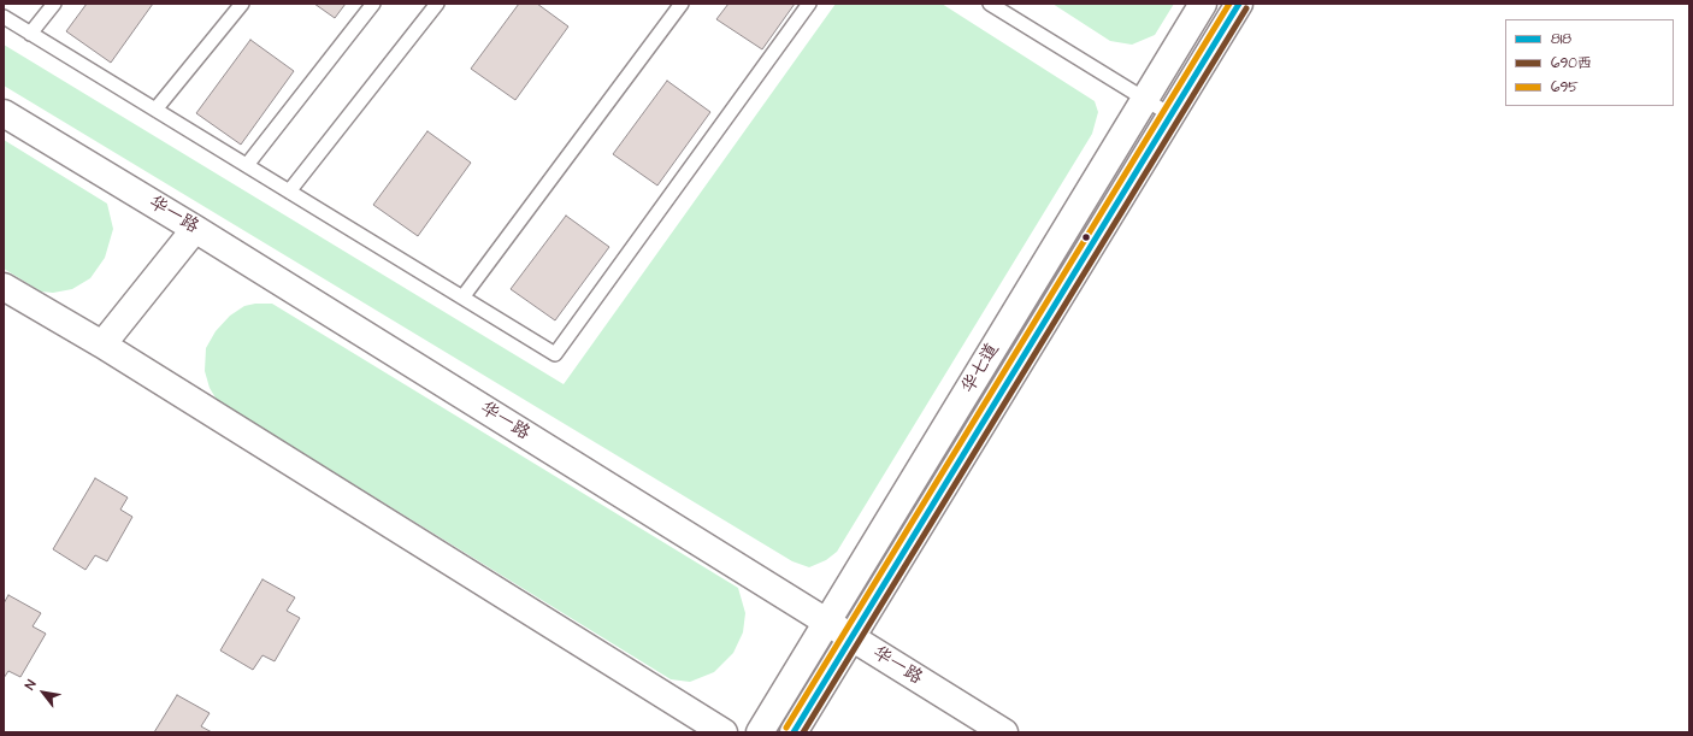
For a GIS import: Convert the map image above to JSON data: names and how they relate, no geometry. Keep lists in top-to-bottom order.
{
  "streets": {
    "street": ["华一路", "华七道"]
  },
  "crossings": [
    ["华一路", "华七道"]
  ],
  "lines": ["transit line 818", "transit line 695", "transit line 690西"],
  "legend": ["818", "690西", "695"],
  "north": "top left"
}
